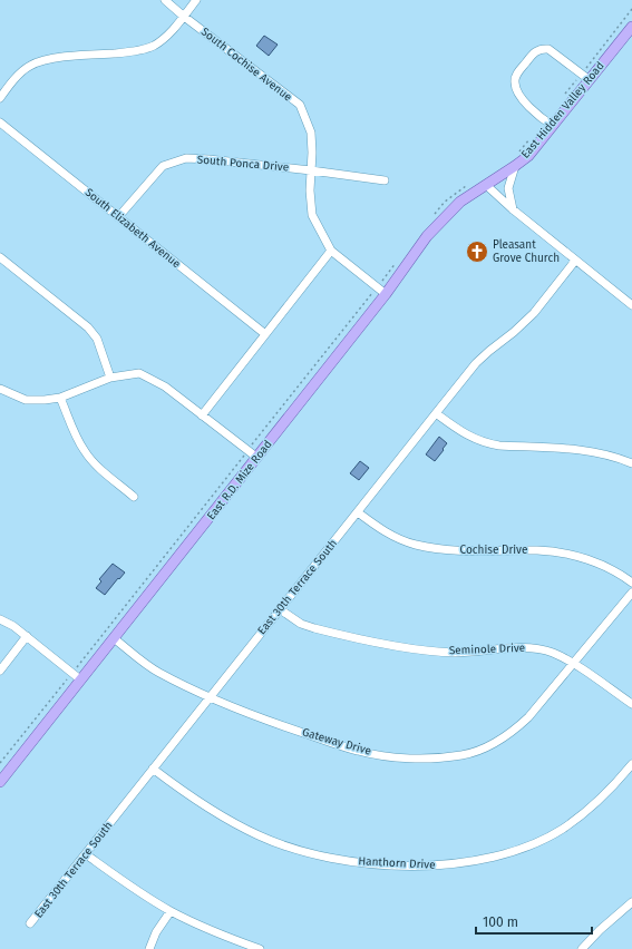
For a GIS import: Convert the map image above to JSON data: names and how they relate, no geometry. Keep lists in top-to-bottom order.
{
  "streets": {
    "main road": ["East Hidden Valley Road", "East R.D. Mize Road"],
    "street": [
      "South Cochise Avenue",
      "South Ponca Drive",
      "South Elizabeth Avenue",
      "Cochise Drive",
      "East 30th Terrace South",
      "Seminole Drive",
      "Gateway Drive",
      "Hanthorn Drive"
    ]
  },
  "crossings": [
    ["South Cochise Avenue", "South Ponca Drive"],
    ["South Cochise Avenue", "East R.D. Mize Road"],
    ["East Hidden Valley Road", "East R.D. Mize Road"],
    ["South Ponca Drive", "South Elizabeth Avenue"],
    ["East R.D. Mize Road", "Gateway Drive"],
    ["Cochise Drive", "East 30th Terrace South"],
    ["East 30th Terrace South", "Seminole Drive"],
    ["East 30th Terrace South", "Gateway Drive"],
    ["East 30th Terrace South", "Hanthorn Drive"],
    ["Seminole Drive", "Gateway Drive"]
  ],
  "places": {
    "church": ["Pleasant Grove Church"]
  },
  "scale_bar": "100 m"
}
